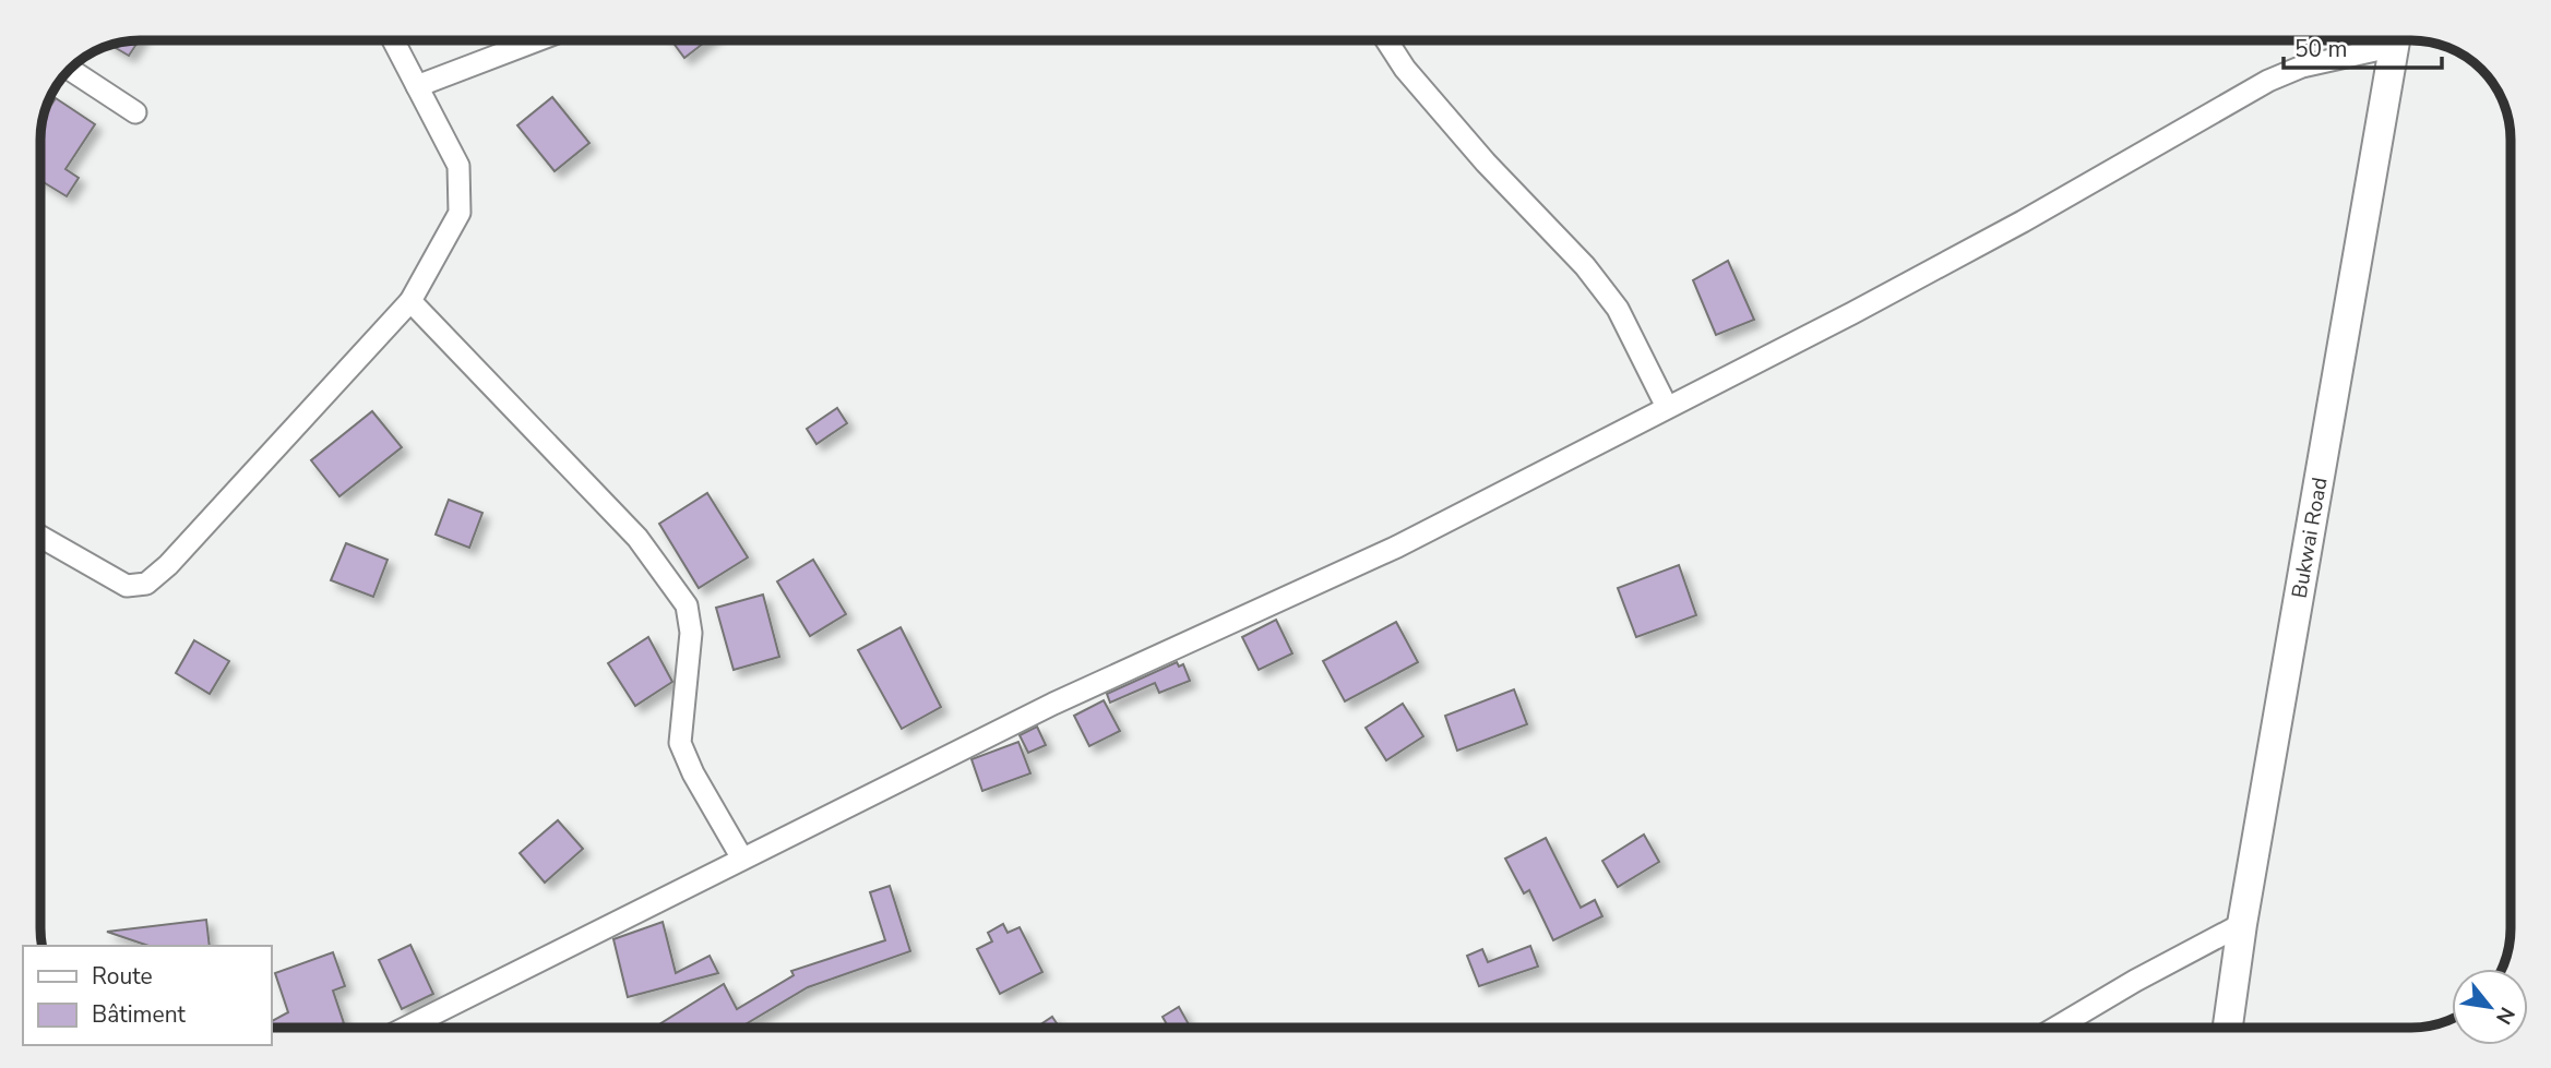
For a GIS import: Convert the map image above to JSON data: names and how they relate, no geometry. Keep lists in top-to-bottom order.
{
  "streets": {
    "street": ["Bukwai Road"]
  },
  "legend": ["Route", "Bâtiment"],
  "scale_bar": "50 m",
  "north": "bottom right"
}
